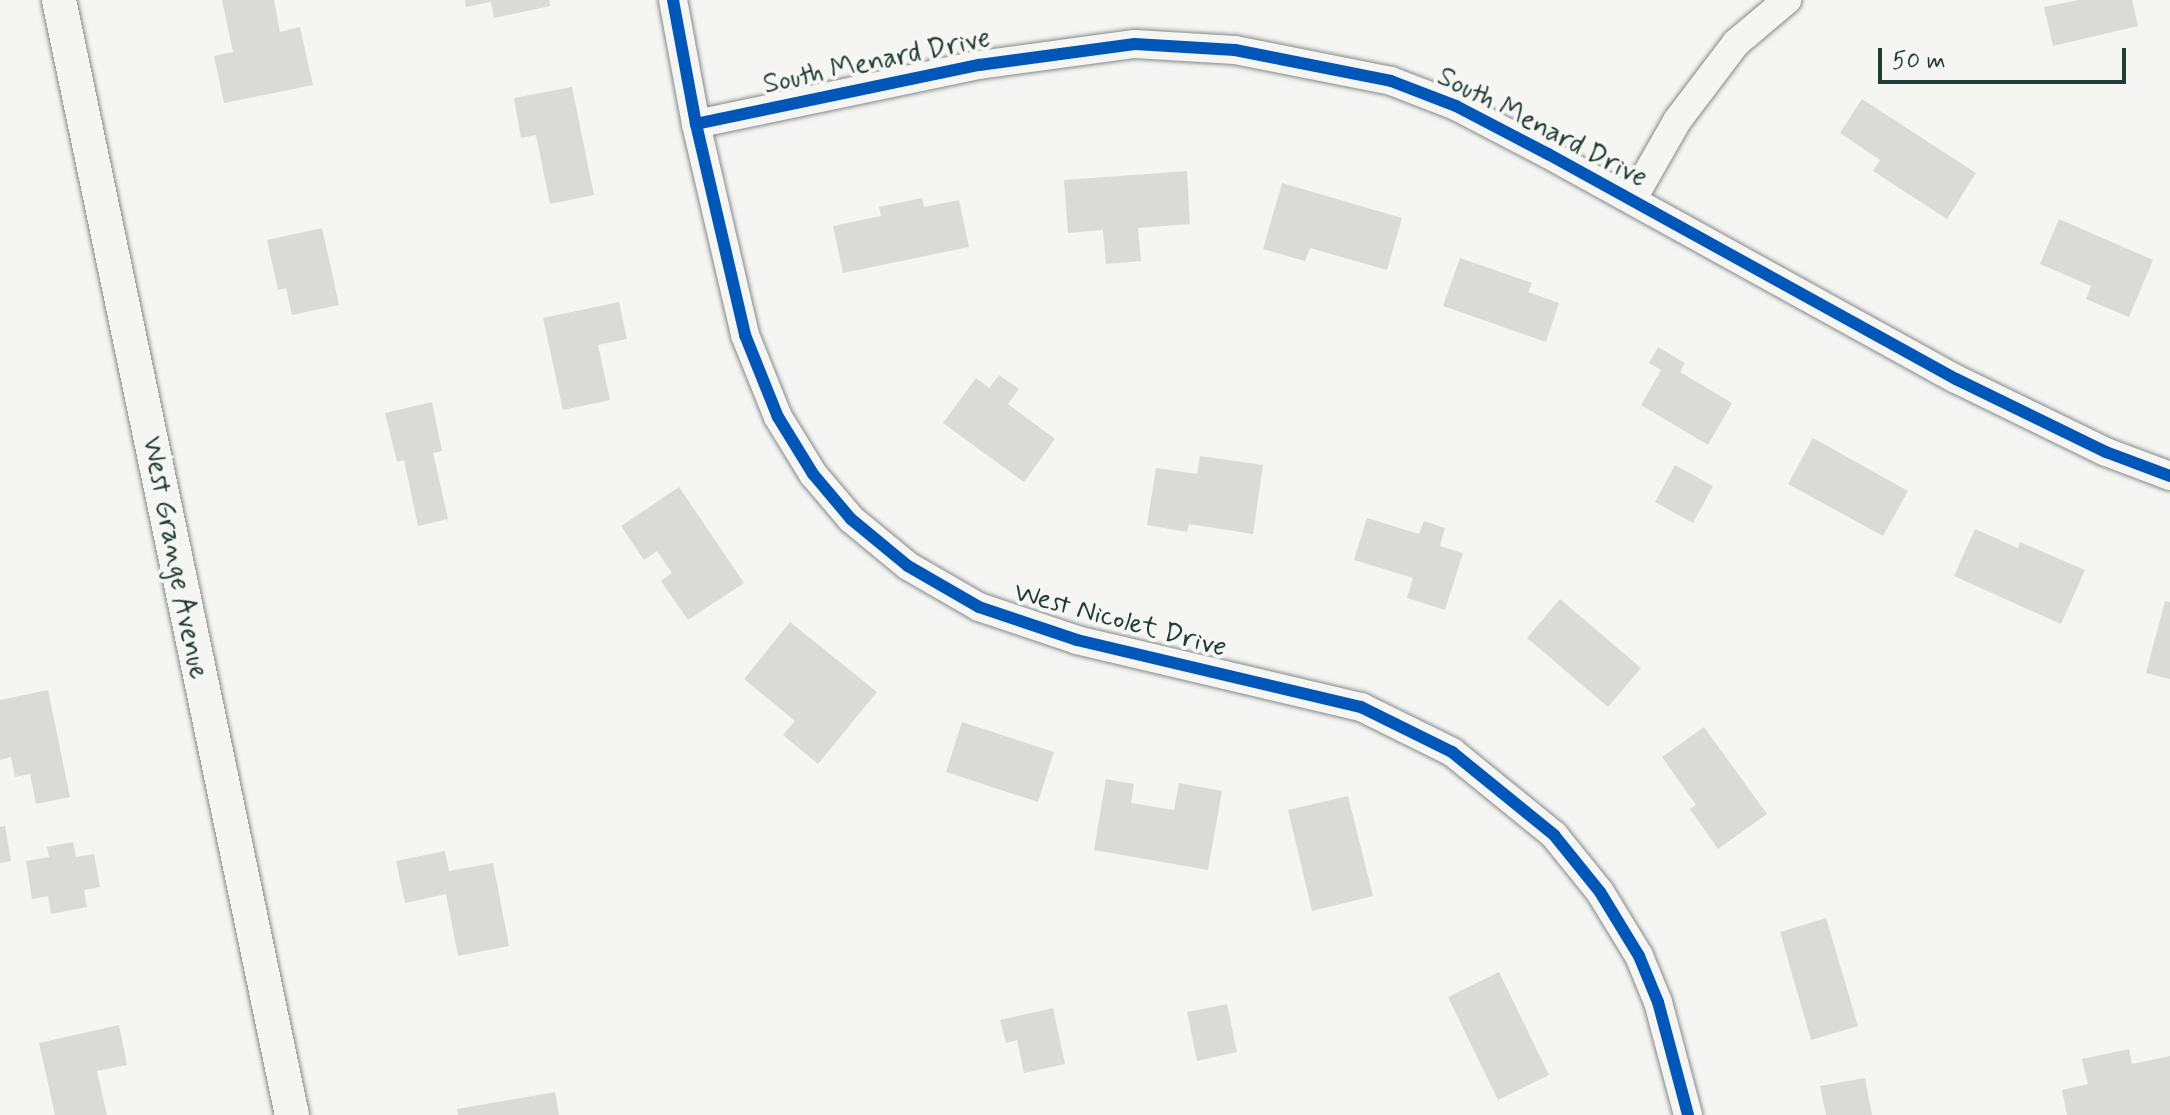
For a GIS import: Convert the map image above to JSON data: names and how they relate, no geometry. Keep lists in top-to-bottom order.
{
  "streets": {
    "street": ["South Menard Drive", "West Grange Avenue", "West Nicolet Drive"]
  },
  "crossings": [
    ["South Menard Drive", "West Nicolet Drive"]
  ],
  "scale_bar": "50 m"
}
